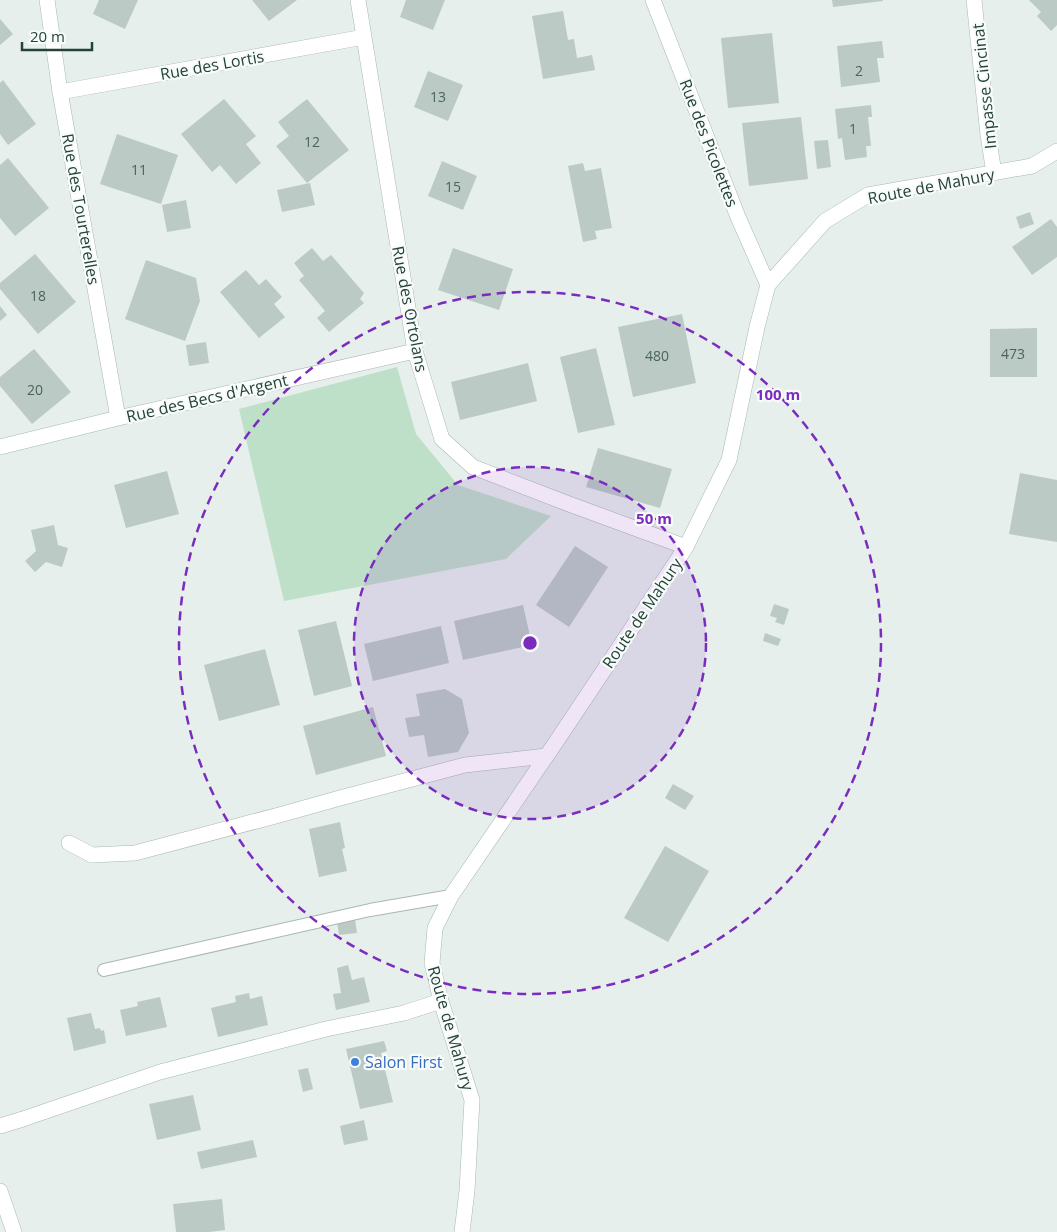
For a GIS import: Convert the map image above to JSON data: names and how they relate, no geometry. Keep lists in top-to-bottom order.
{
  "streets": {
    "street": [
      "Rue des Lortis",
      "Impasse Cincinat",
      "Rue des Picolettes",
      "Route de Mahury",
      "Rue des Tourterelles",
      "Rue des Ortolans",
      "Rue des Becs d'Argent"
    ]
  },
  "crossings": [
    ["Rue des Lortis", "Rue des Tourterelles"],
    ["Rue des Lortis", "Rue des Ortolans"],
    ["Impasse Cincinat", "Route de Mahury"],
    ["Rue des Picolettes", "Route de Mahury"],
    ["Route de Mahury", "Rue des Ortolans"],
    ["Rue des Tourterelles", "Rue des Becs d'Argent"],
    ["Rue des Ortolans", "Rue des Becs d'Argent"]
  ],
  "places": ["Salon First"],
  "house_numbers": [
    "2",
    "13",
    "1",
    "12",
    "11",
    "15",
    "18",
    "473",
    "480",
    "20"
  ],
  "scale_bar": "20 m",
  "rings": ["100 m", "50 m"]
}
